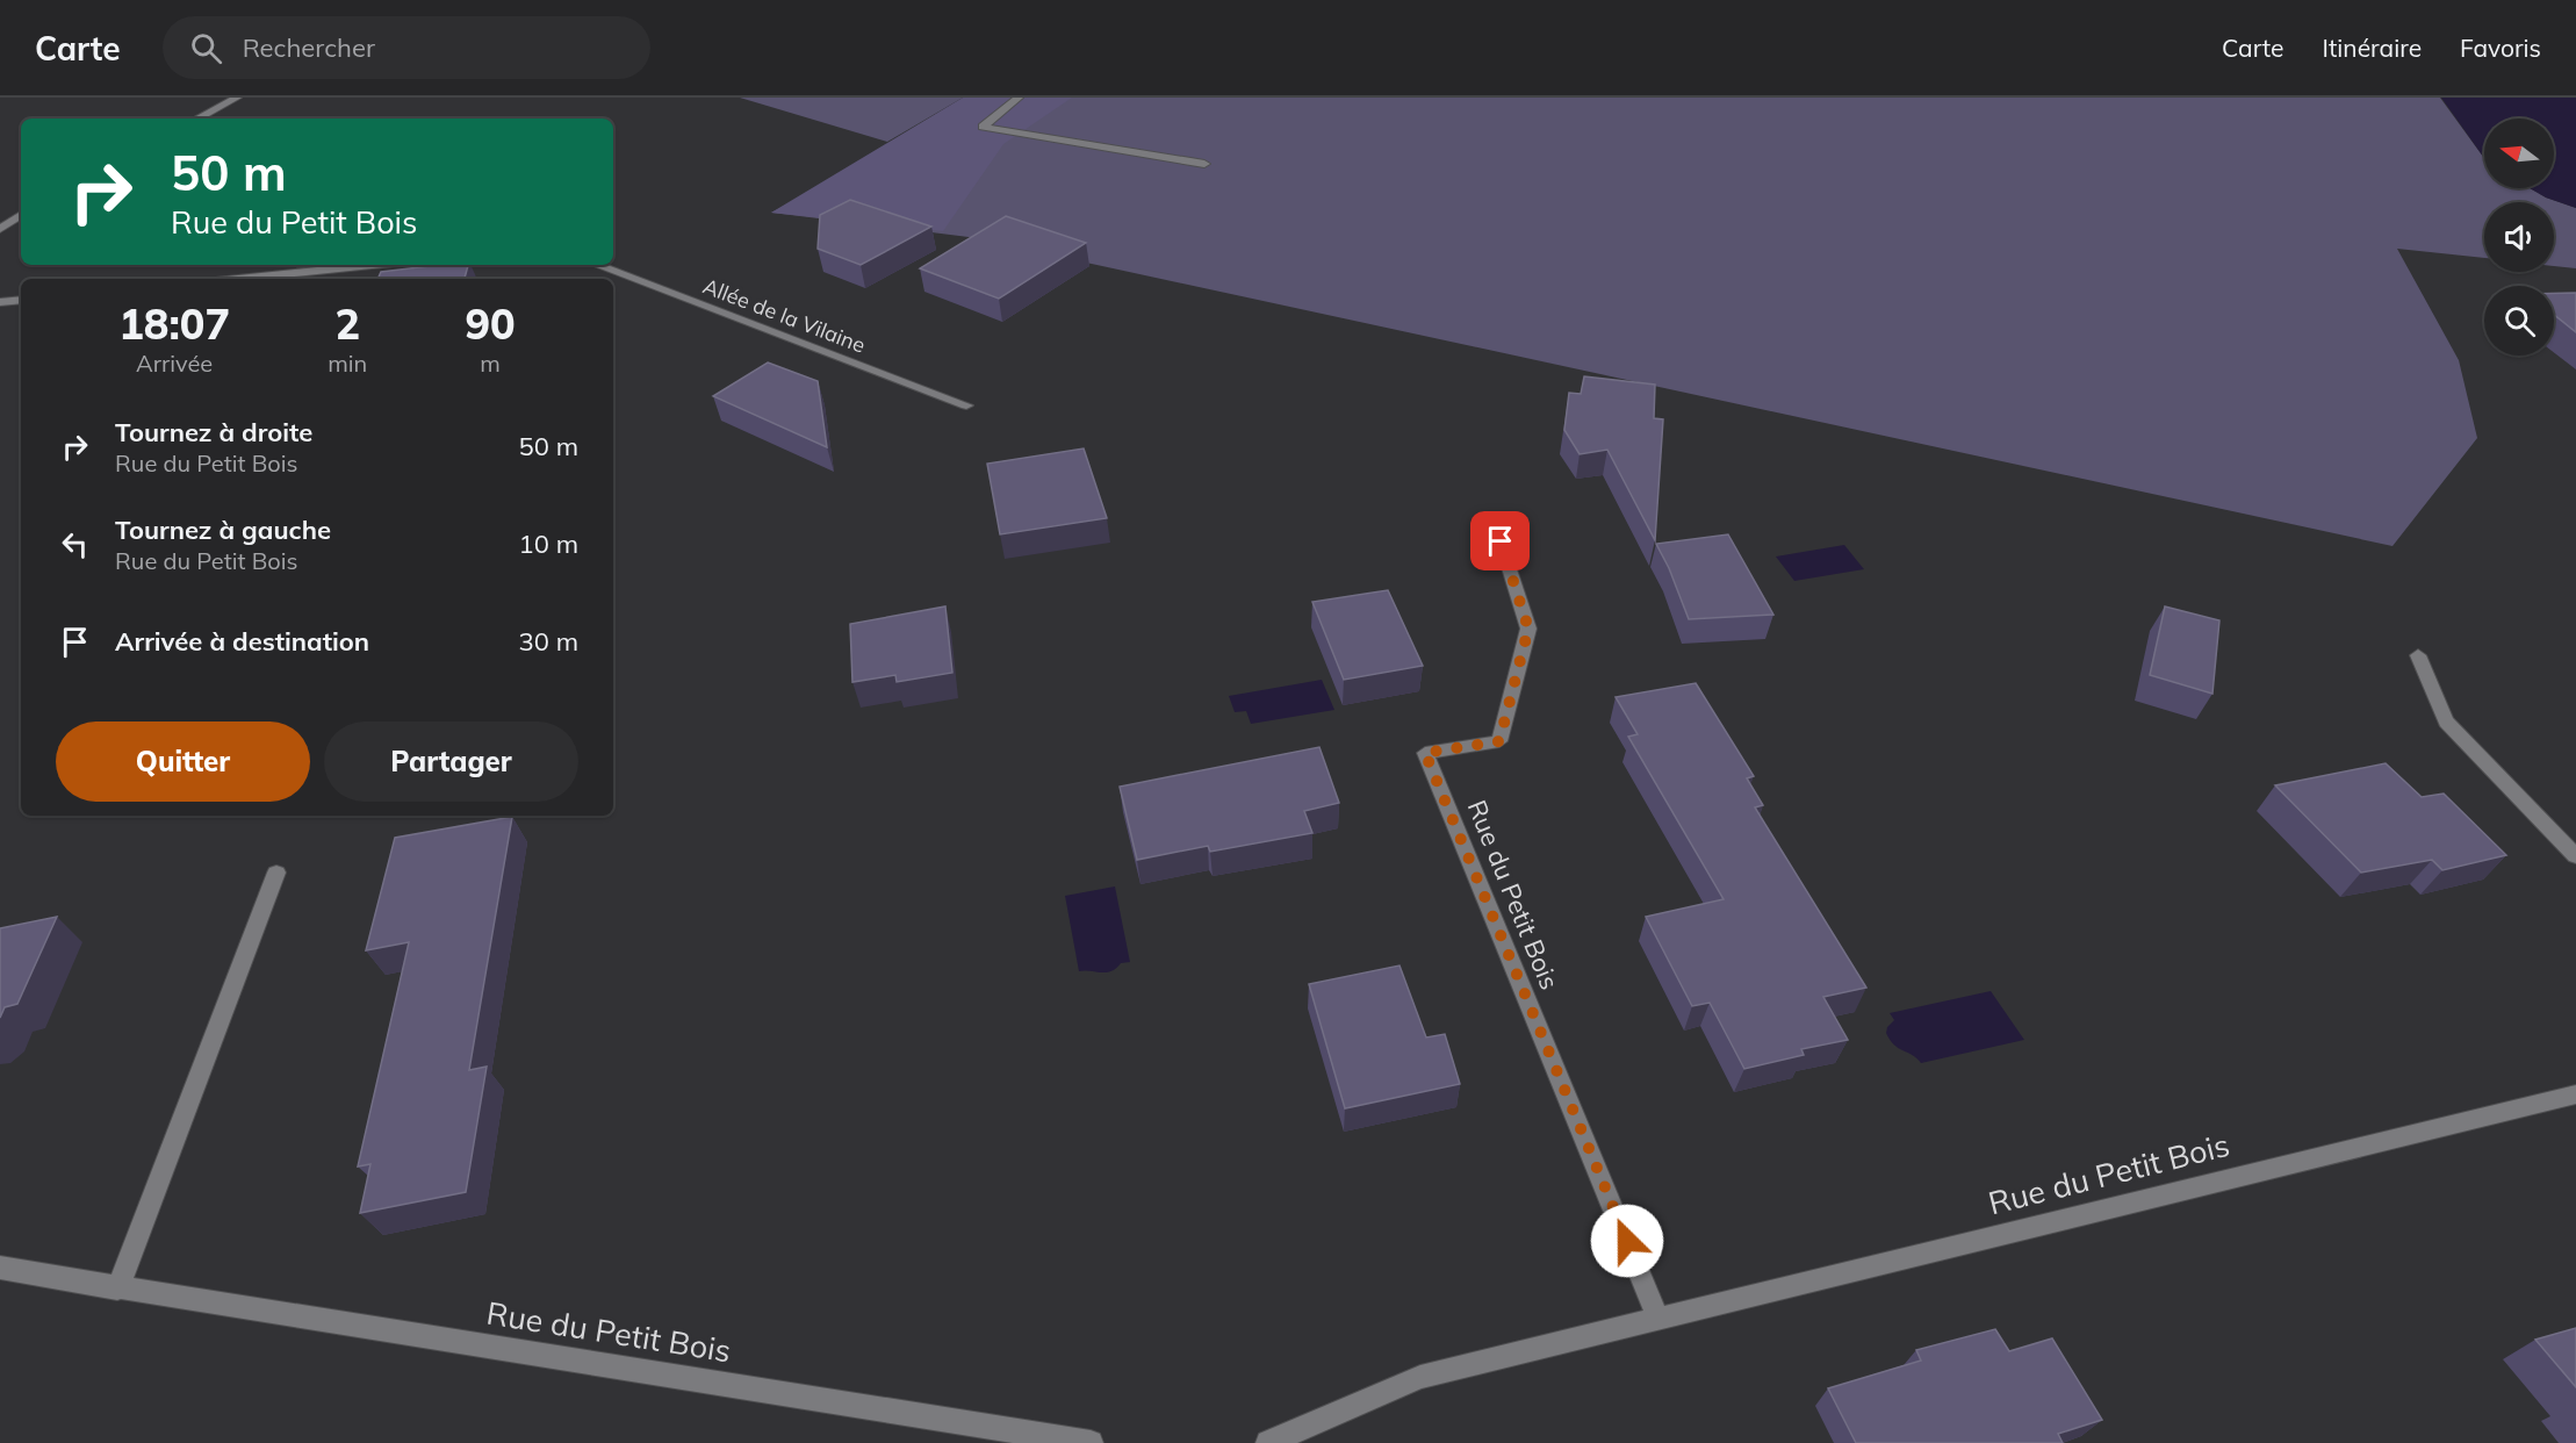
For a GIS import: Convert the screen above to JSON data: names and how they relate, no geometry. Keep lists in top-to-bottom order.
{
  "streets": {
    "street": ["Allée de la Vilaine", "Rue du Petit Bois"]
  },
  "north": "left",
  "page": {
    "header": "Carte",
    "search": "Rechercher",
    "nav": ["Carte", "Itinéraire", "Favoris"],
    "turn": ["50 m", "Rue du Petit Bois"],
    "eta": [
      "18:07",
      "Arrivée",
      "2",
      "min",
      "90",
      "m"
    ],
    "list": [
      {
        "name": "Tournez à droite",
        "note": "Rue du Petit Bois",
        "value": "50 m"
      },
      {
        "name": "Tournez à gauche",
        "note": "Rue du Petit Bois",
        "value": "10 m"
      },
      {
        "name": "Arrivée à destination",
        "value": "30 m"
      }
    ],
    "buttons": ["Quitter", "Partager"]
  }
}
